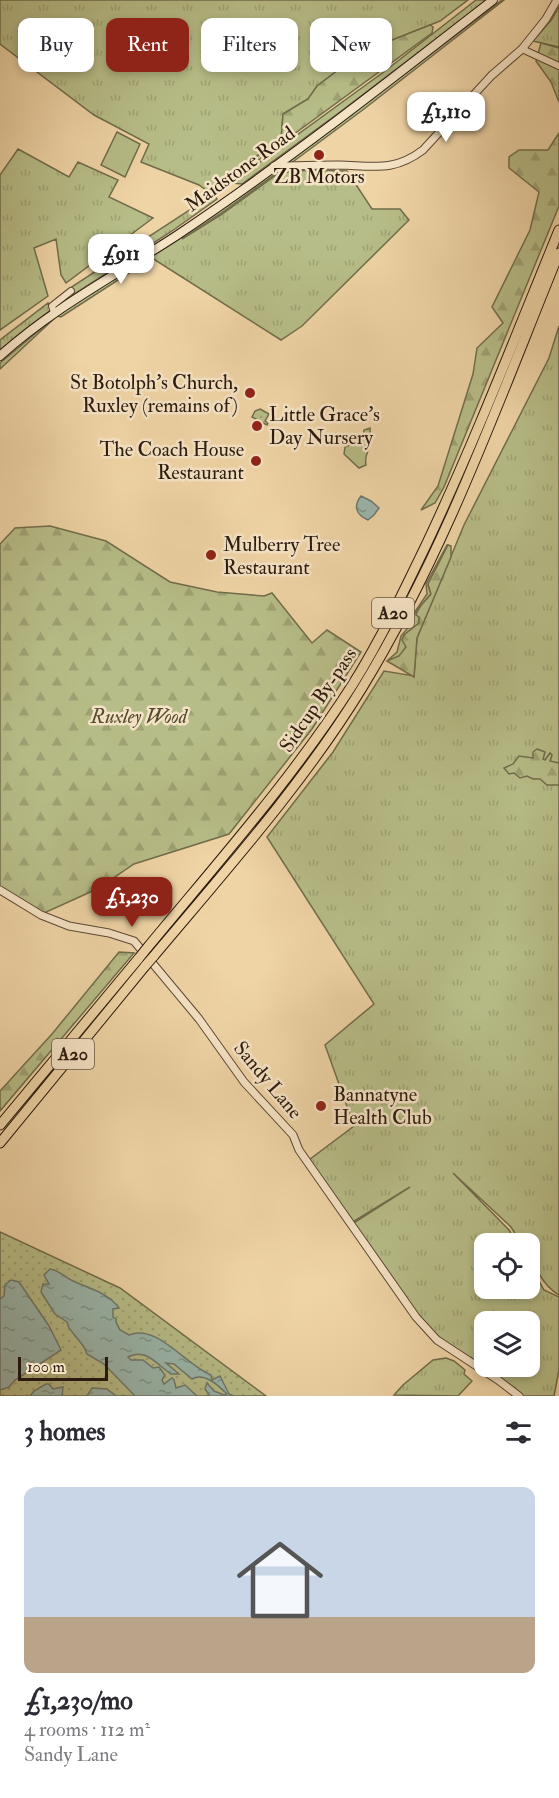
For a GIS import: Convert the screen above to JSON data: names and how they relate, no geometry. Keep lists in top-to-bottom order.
{
  "streets": {
    "highway": ["A20", "Sidcup By-pass"],
    "main road": ["Maidstone Road"],
    "street": ["Sandy Lane"]
  },
  "parks": ["Ruxley Wood"],
  "places": [
    "ZB Motors",
    "St Botolph's Church, Ruxley (remains of)",
    "Little Grace's Day Nursery",
    "The Coach House Restaurant",
    "Mulberry Tree Restaurant",
    "Bannatyne Health Club"
  ],
  "scale_bar": "100 m",
  "page": {
    "chip": [
      "Buy",
      "Rent",
      "Filters",
      "New"
    ],
    "price": ["£1,110", "£911", "£1,230"],
    "scale": "100 m",
    "heading": "3 homes",
    "list": [
      {
        "name": "£1,230/mo",
        "note": "4 rooms · 112 m² · Sandy Lane"
      }
    ]
  }
}
